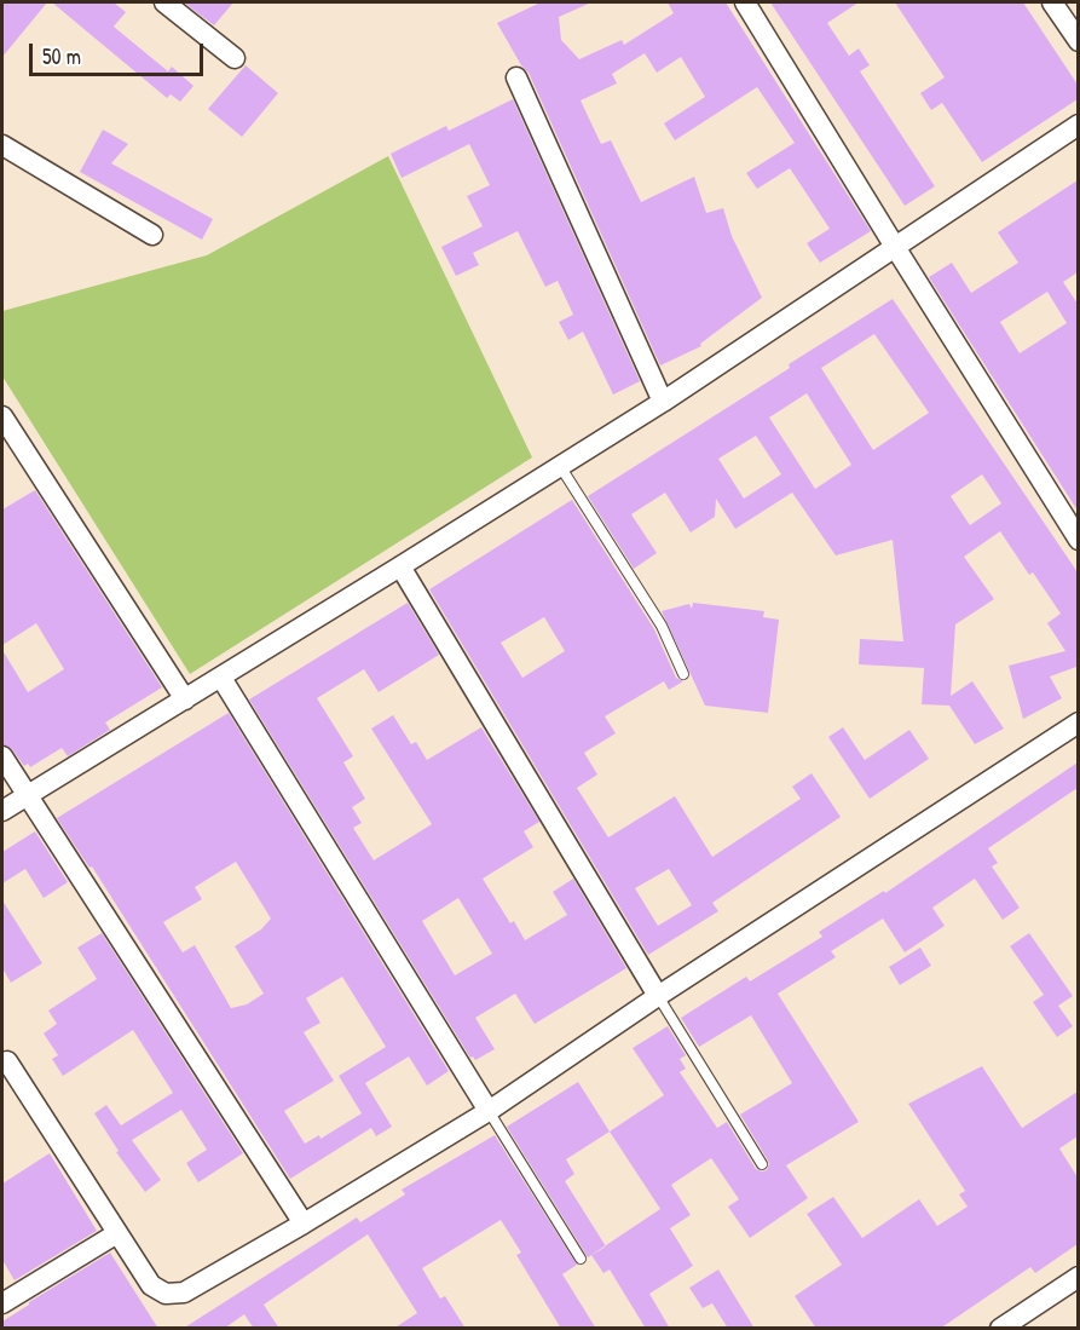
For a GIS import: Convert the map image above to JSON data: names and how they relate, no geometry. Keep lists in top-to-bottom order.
{
  "scale_bar": "50 m"
}
